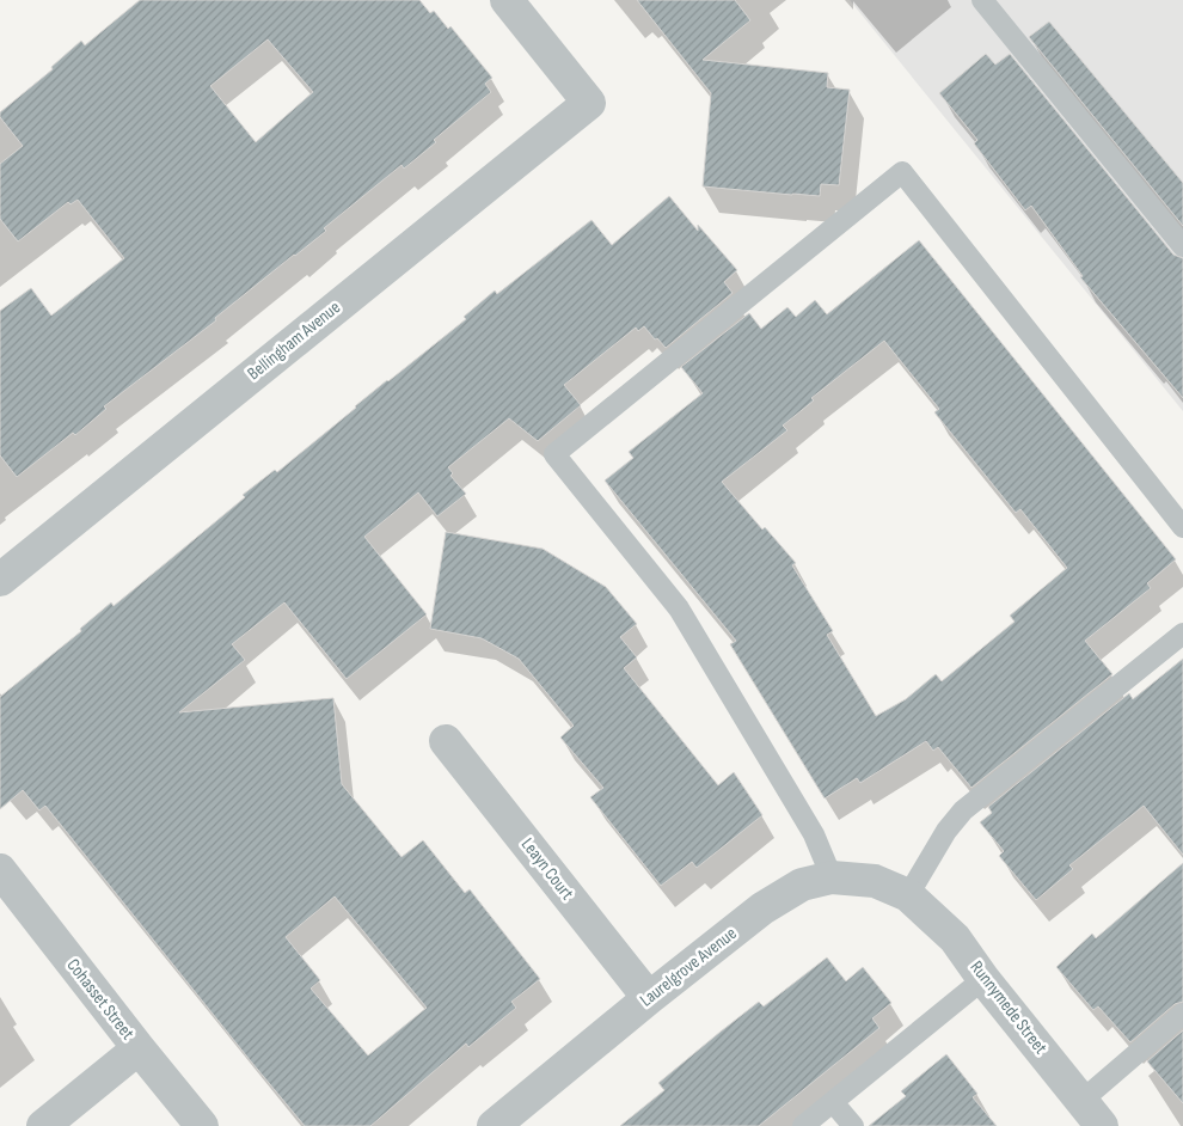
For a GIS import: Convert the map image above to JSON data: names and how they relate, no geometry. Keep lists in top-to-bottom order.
{
  "streets": {
    "street": [
      "Bellingham Avenue",
      "Leayn Court",
      "Laurelgrove Avenue",
      "Cohasset Street",
      "Runnymede Street"
    ]
  },
  "crossings": [
    ["Leayn Court", "Laurelgrove Avenue"],
    ["Laurelgrove Avenue", "Runnymede Street"]
  ]
}
